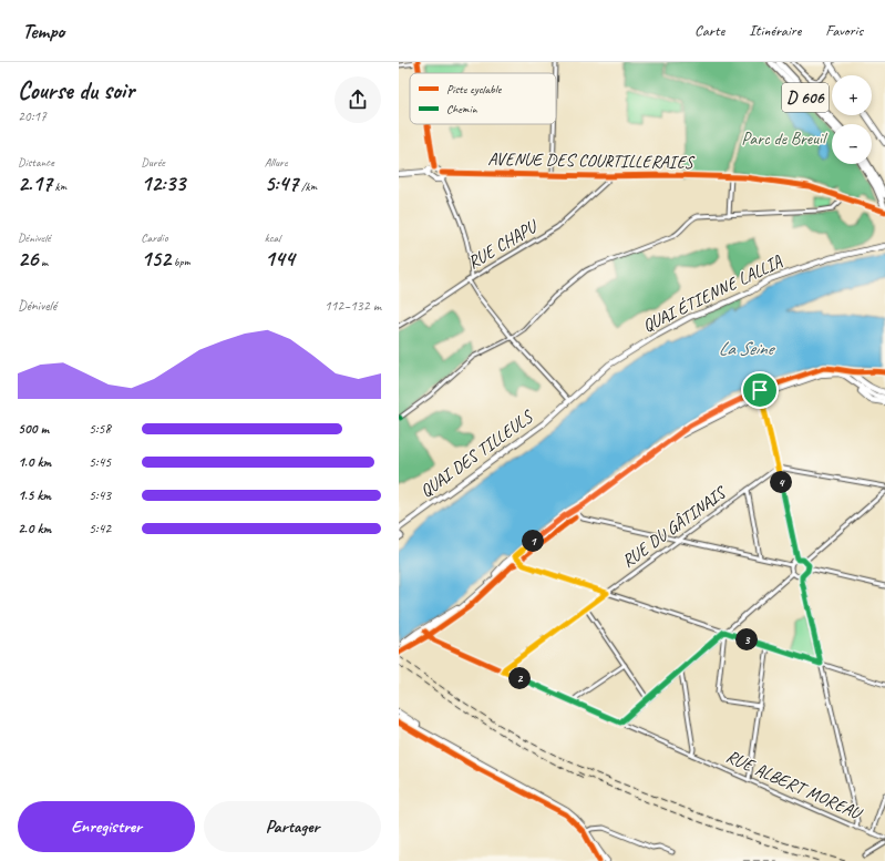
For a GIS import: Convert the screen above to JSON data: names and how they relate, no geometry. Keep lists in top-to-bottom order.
{
  "streets": {
    "main road": ["D 606"],
    "street": [
      "AVENUE DES COURTILLERAIES",
      "RUE CHAPU",
      "QUAI ÉTIENNE LALLIA",
      "QUAI DES TILLEULS",
      "RUE DU GÂTINAIS",
      "RUE ALBERT MOREAU"
    ]
  },
  "crossings": [
    ["AVENUE DES COURTILLERAIES", "RUE CHAPU"],
    ["QUAI ÉTIENNE LALLIA", "QUAI DES TILLEULS"],
    ["RUE DU GÂTINAIS", "RUE ALBERT MOREAU"]
  ],
  "water": ["La Seine"],
  "parks": ["Parc de Breuil"],
  "legend": ["Piste cyclable", "Chemin"],
  "page": {
    "header": "Tempo",
    "nav": ["Carte", "Itinéraire", "Favoris"],
    "heading": ["Course du soir", "20:17"],
    "map_buttons": ["+", "−"],
    "stats": [
      ["Distance", "2.17 km"],
      ["Durée", "12:33"],
      ["Allure", "5:47 /km"],
      ["Dénivelé", "26 m"],
      ["Cardio", "152 bpm"],
      ["kcal", "144"]
    ],
    "chart": ["Dénivelé", "112–132 m"],
    "list": [
      {
        "name": "500 m",
        "note": "5:58"
      },
      {
        "name": "1.0 km",
        "note": "5:45"
      },
      {
        "name": "1.5 km",
        "note": "5:43"
      },
      {
        "name": "2.0 km",
        "note": "5:42"
      }
    ],
    "pins": [
      "4",
      "1",
      "3",
      "2"
    ],
    "buttons": ["Enregistrer", "Partager"]
  }
}
